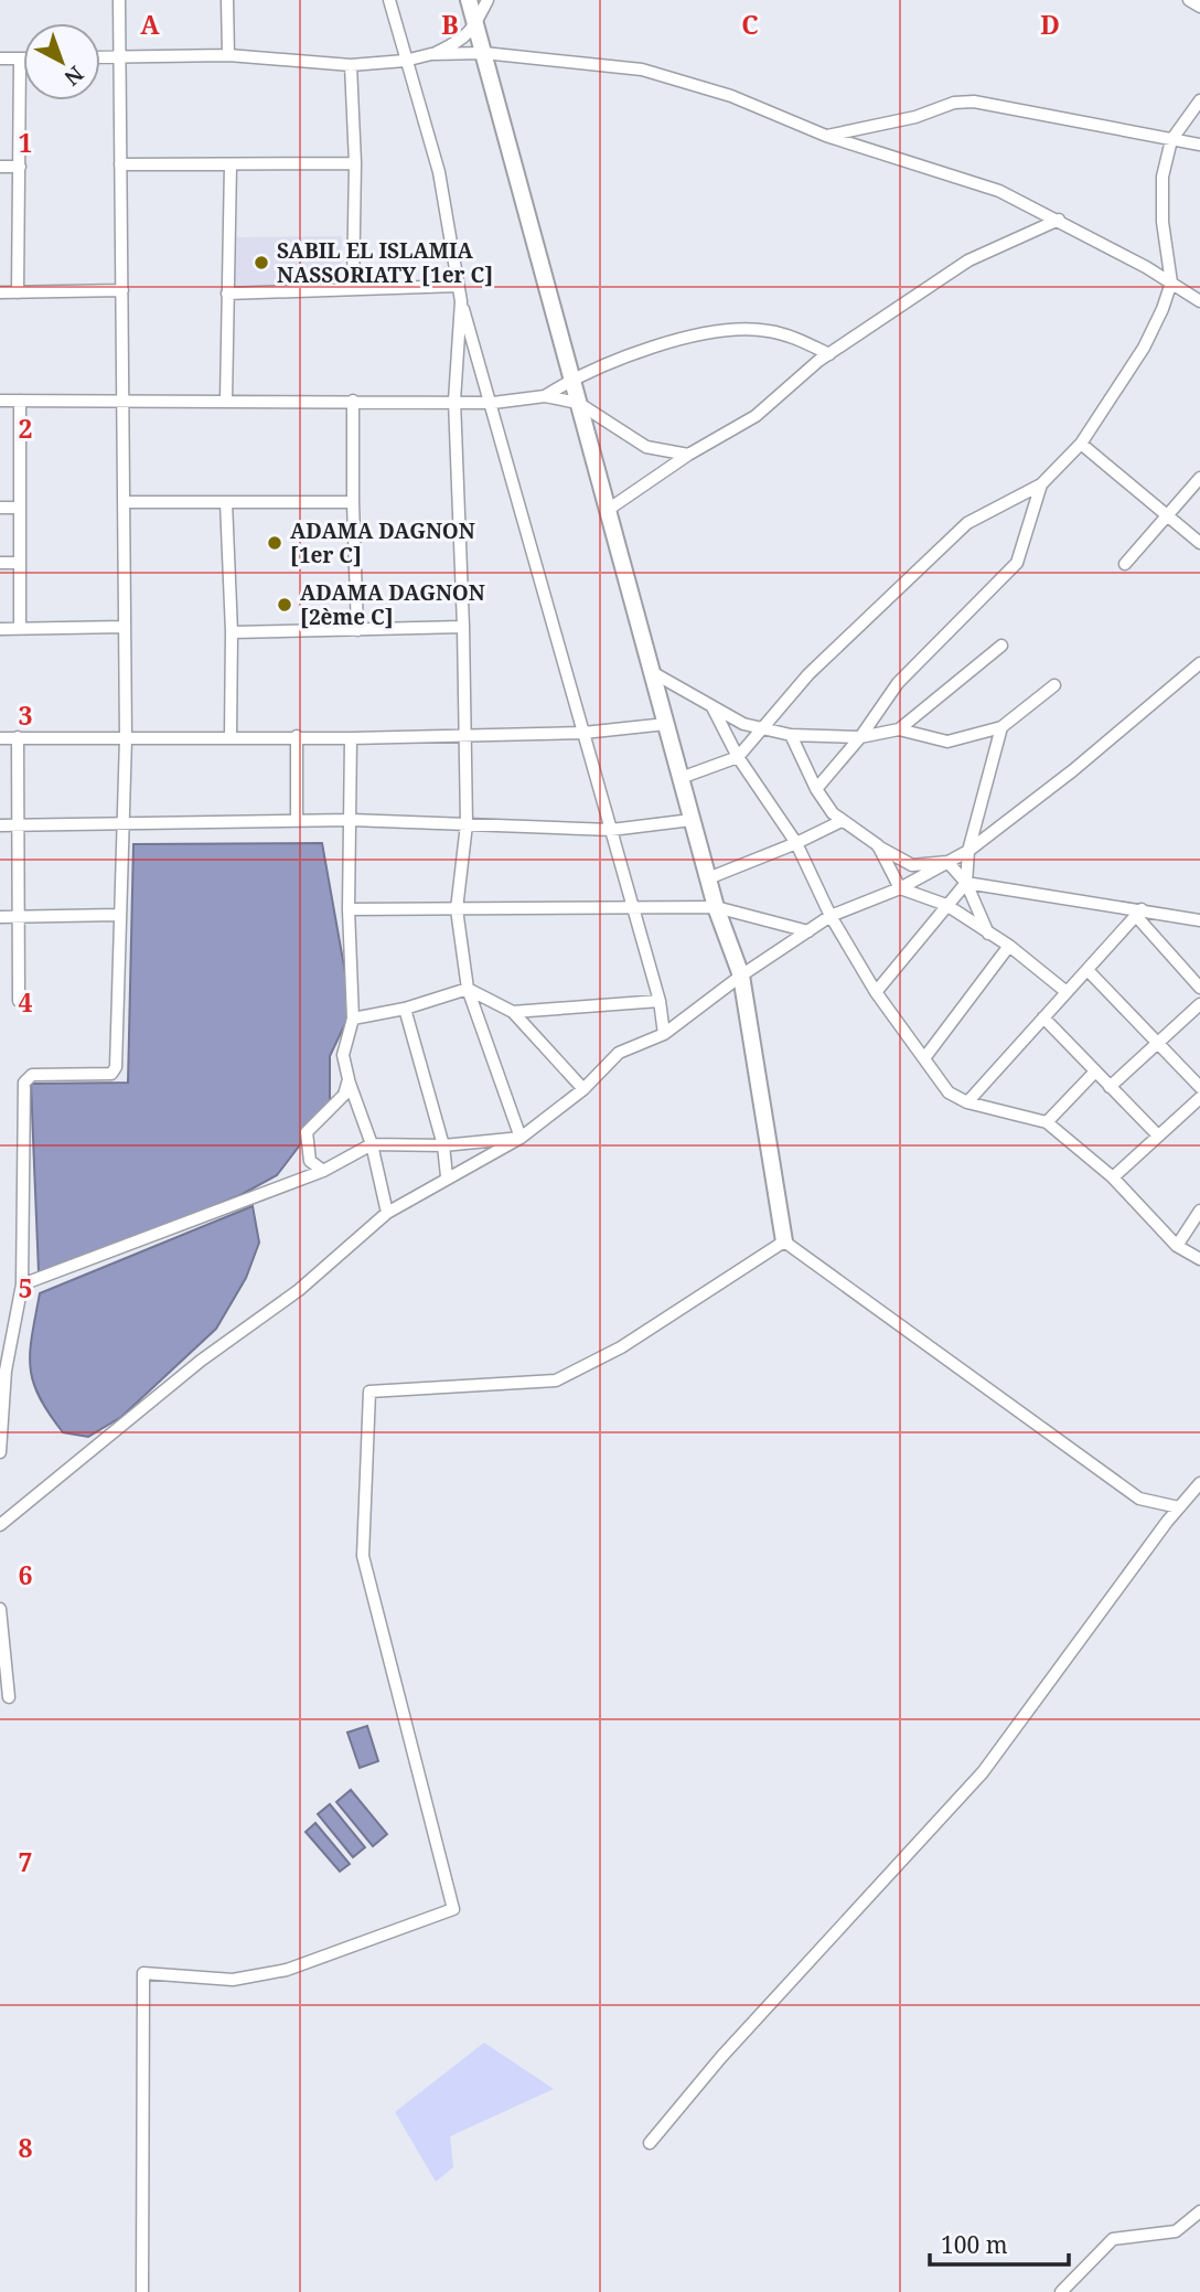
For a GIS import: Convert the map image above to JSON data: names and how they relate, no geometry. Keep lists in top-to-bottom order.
{
  "places": ["SABIL EL ISLAMIA NASSORIATY [1er C]", "ADAMA DAGNON [1er C]", "ADAMA DAGNON [2ème C]"],
  "scale_bar": "100 m",
  "north": "bottom right",
  "grid": {
    "columns": [
      "A",
      "B",
      "C",
      "D"
    ],
    "rows": [
      "1",
      "2",
      "3",
      "4",
      "5",
      "6",
      "7",
      "8"
    ]
  }
}
